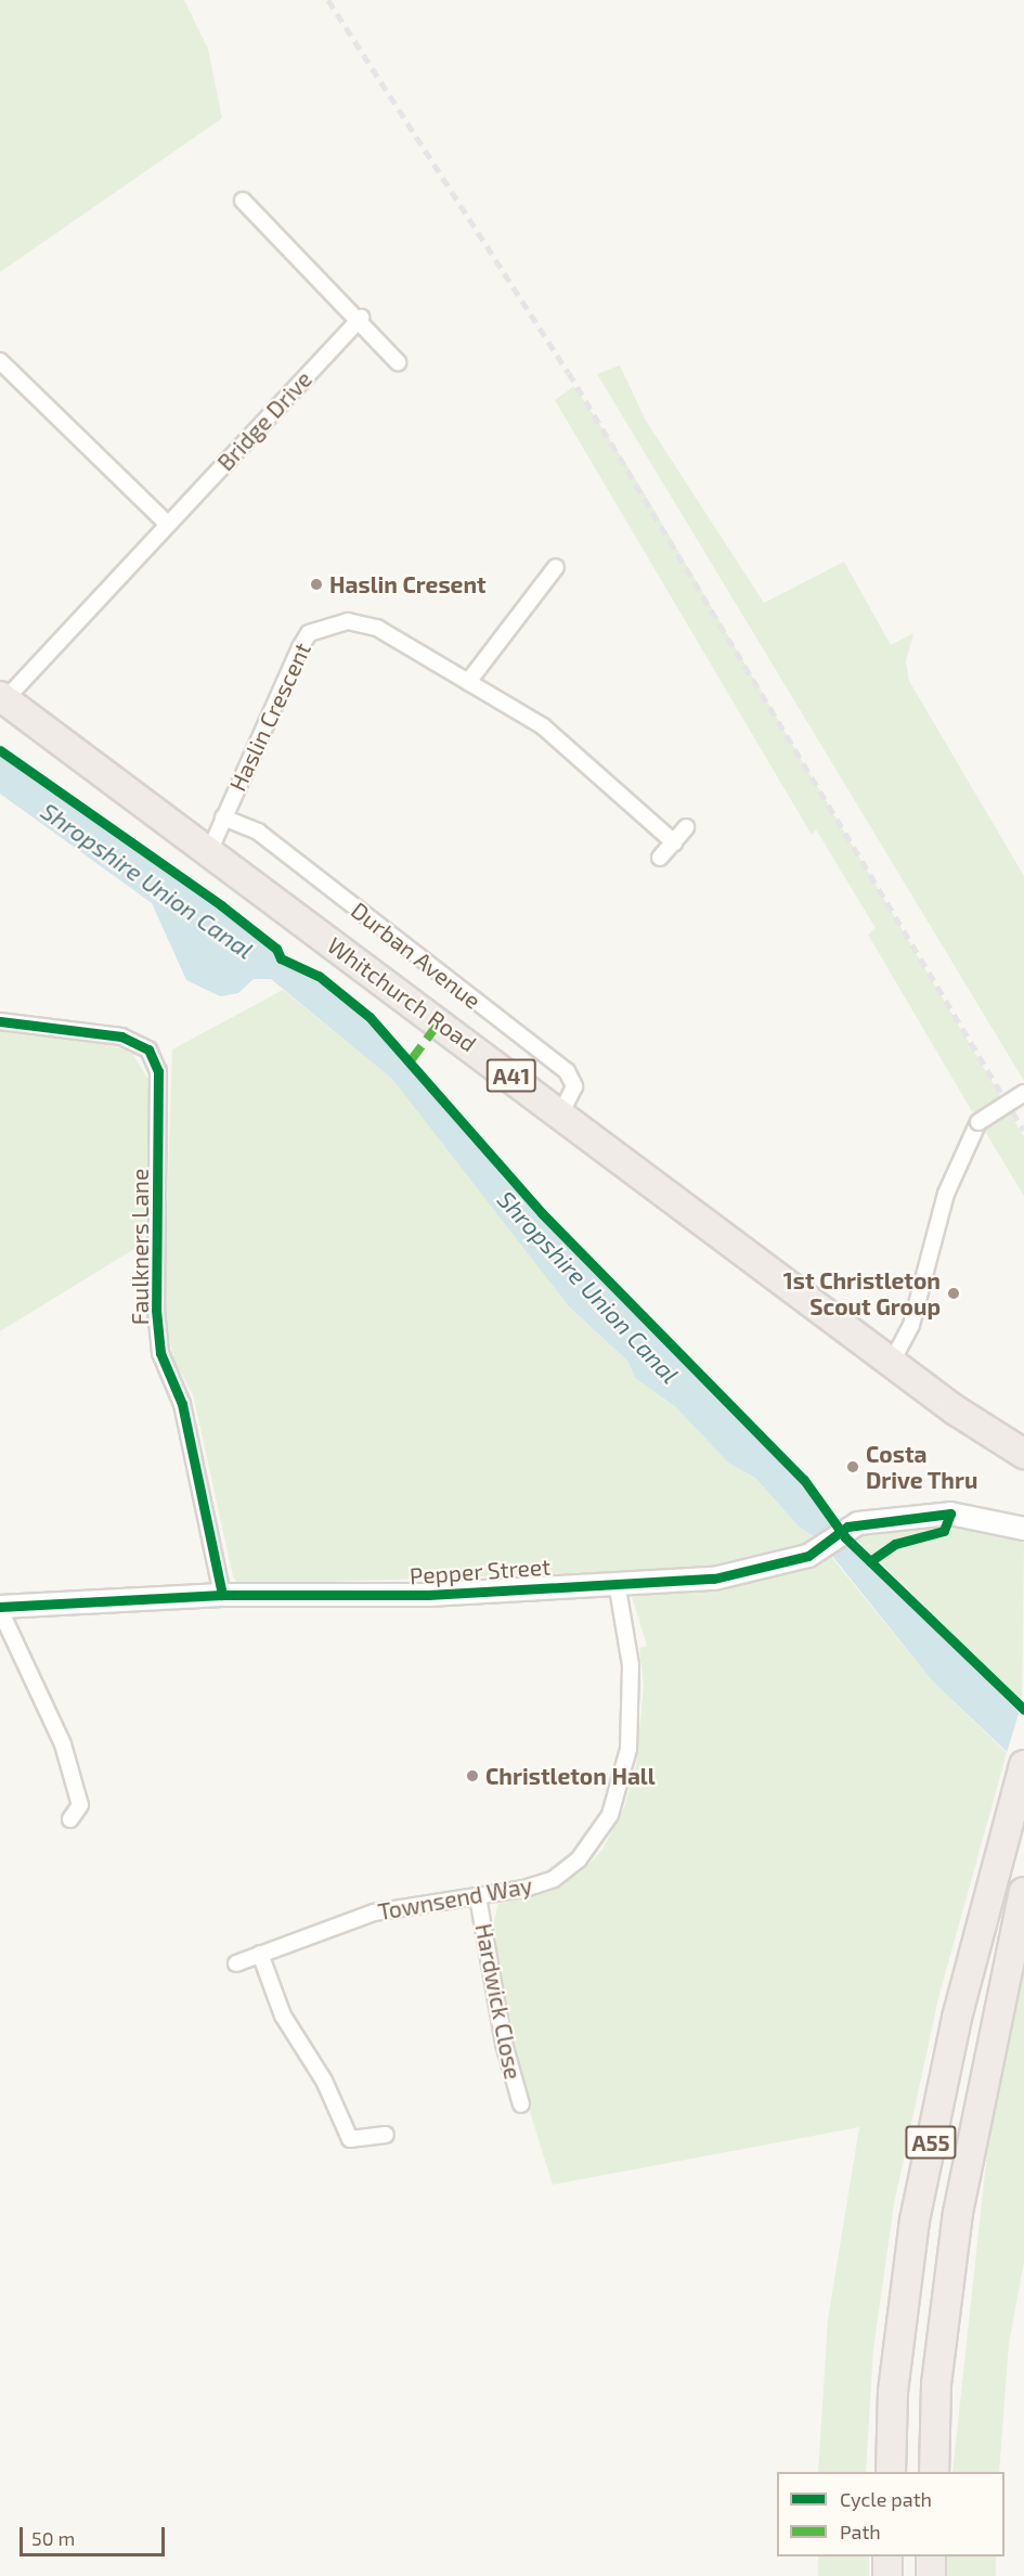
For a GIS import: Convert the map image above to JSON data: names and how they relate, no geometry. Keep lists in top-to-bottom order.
{
  "streets": {
    "highway": ["Whitchurch Road", "A41", "A55"],
    "street": [
      "Bridge Drive",
      "Haslin Crescent",
      "Durban Avenue",
      "Faulkners Lane",
      "Pepper Street",
      "Townsend Way",
      "Hardwick Close"
    ]
  },
  "crossings": [
    ["Bridge Drive", "Whitchurch Road"],
    ["Haslin Crescent", "Durban Avenue"],
    ["Haslin Crescent", "Whitchurch Road"],
    ["Durban Avenue", "Whitchurch Road"],
    ["Faulkners Lane", "Pepper Street"],
    ["Pepper Street", "Townsend Way"],
    ["Townsend Way", "Hardwick Close"]
  ],
  "water": ["Shropshire Union Canal"],
  "places": [
    "Haslin Cresent",
    "1st Christleton Scout Group",
    "Costa Drive Thru",
    "Christleton Hall"
  ],
  "legend": ["Cycle path", "Path"],
  "scale_bar": "50 m"
}
